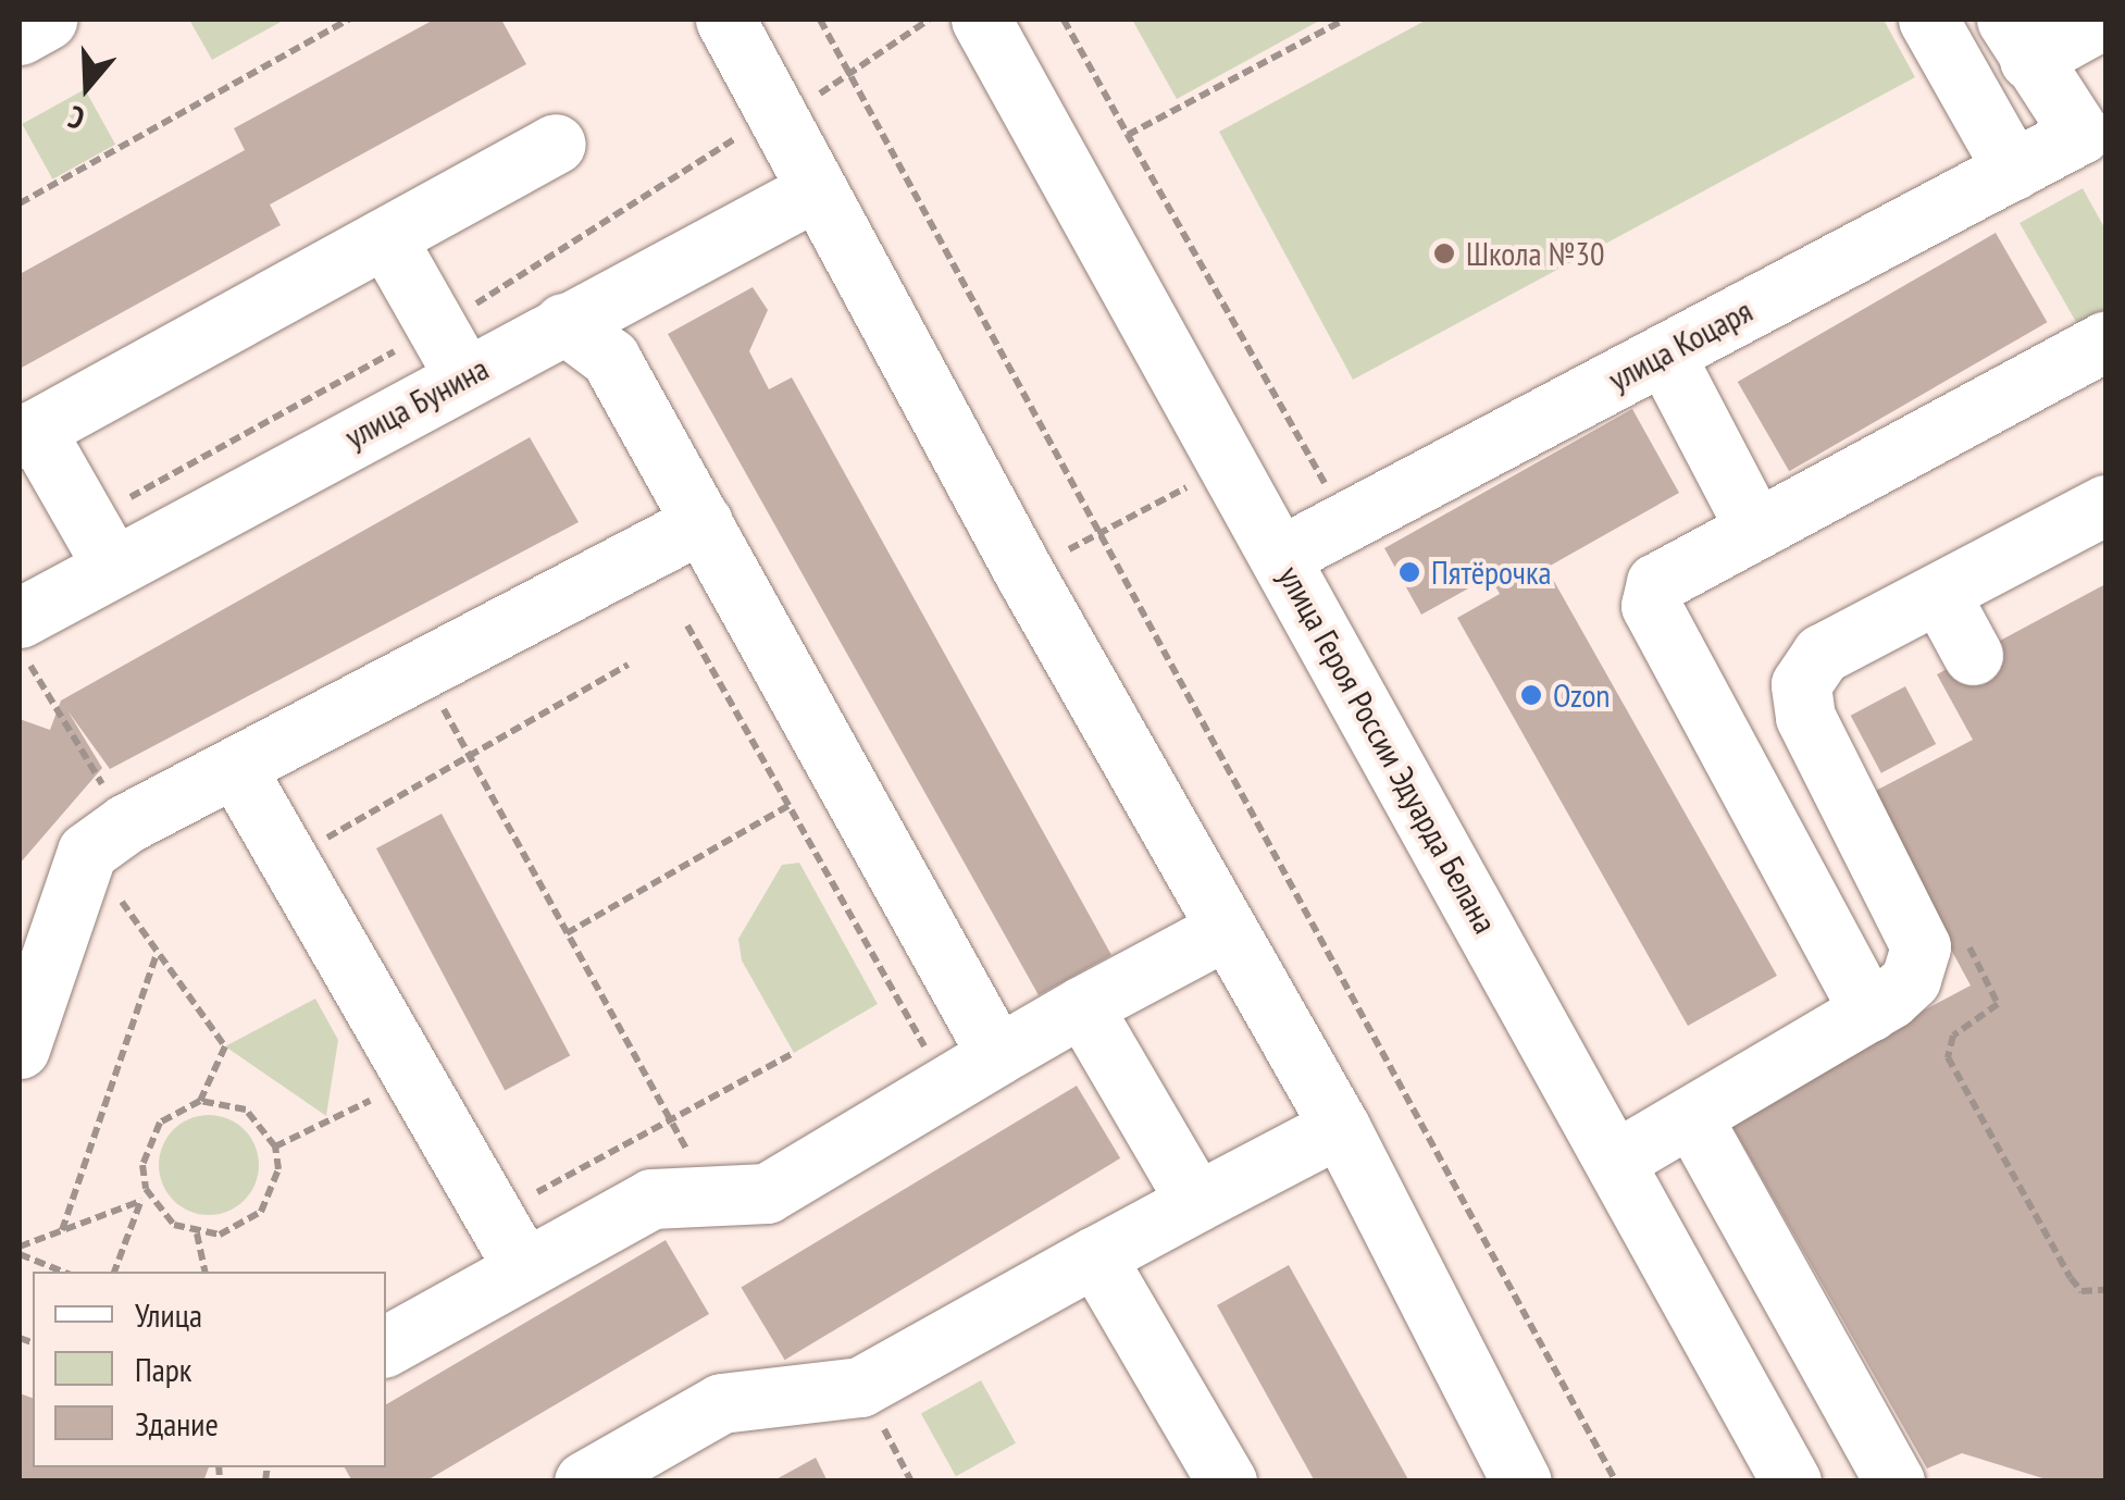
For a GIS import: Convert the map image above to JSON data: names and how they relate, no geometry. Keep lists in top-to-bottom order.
{
  "streets": {
    "street": ["улица Коцаря", "улица Бунина", "улица Героя России Эдуарда Белана"]
  },
  "crossings": [
    ["улица Коцаря", "улица Героя России Эдуарда Белана"]
  ],
  "places": ["Школа №30", "Пятёрочка", "Ozon"],
  "legend": ["Улица", "Парк", "Здание"],
  "north": "bottom"
}
